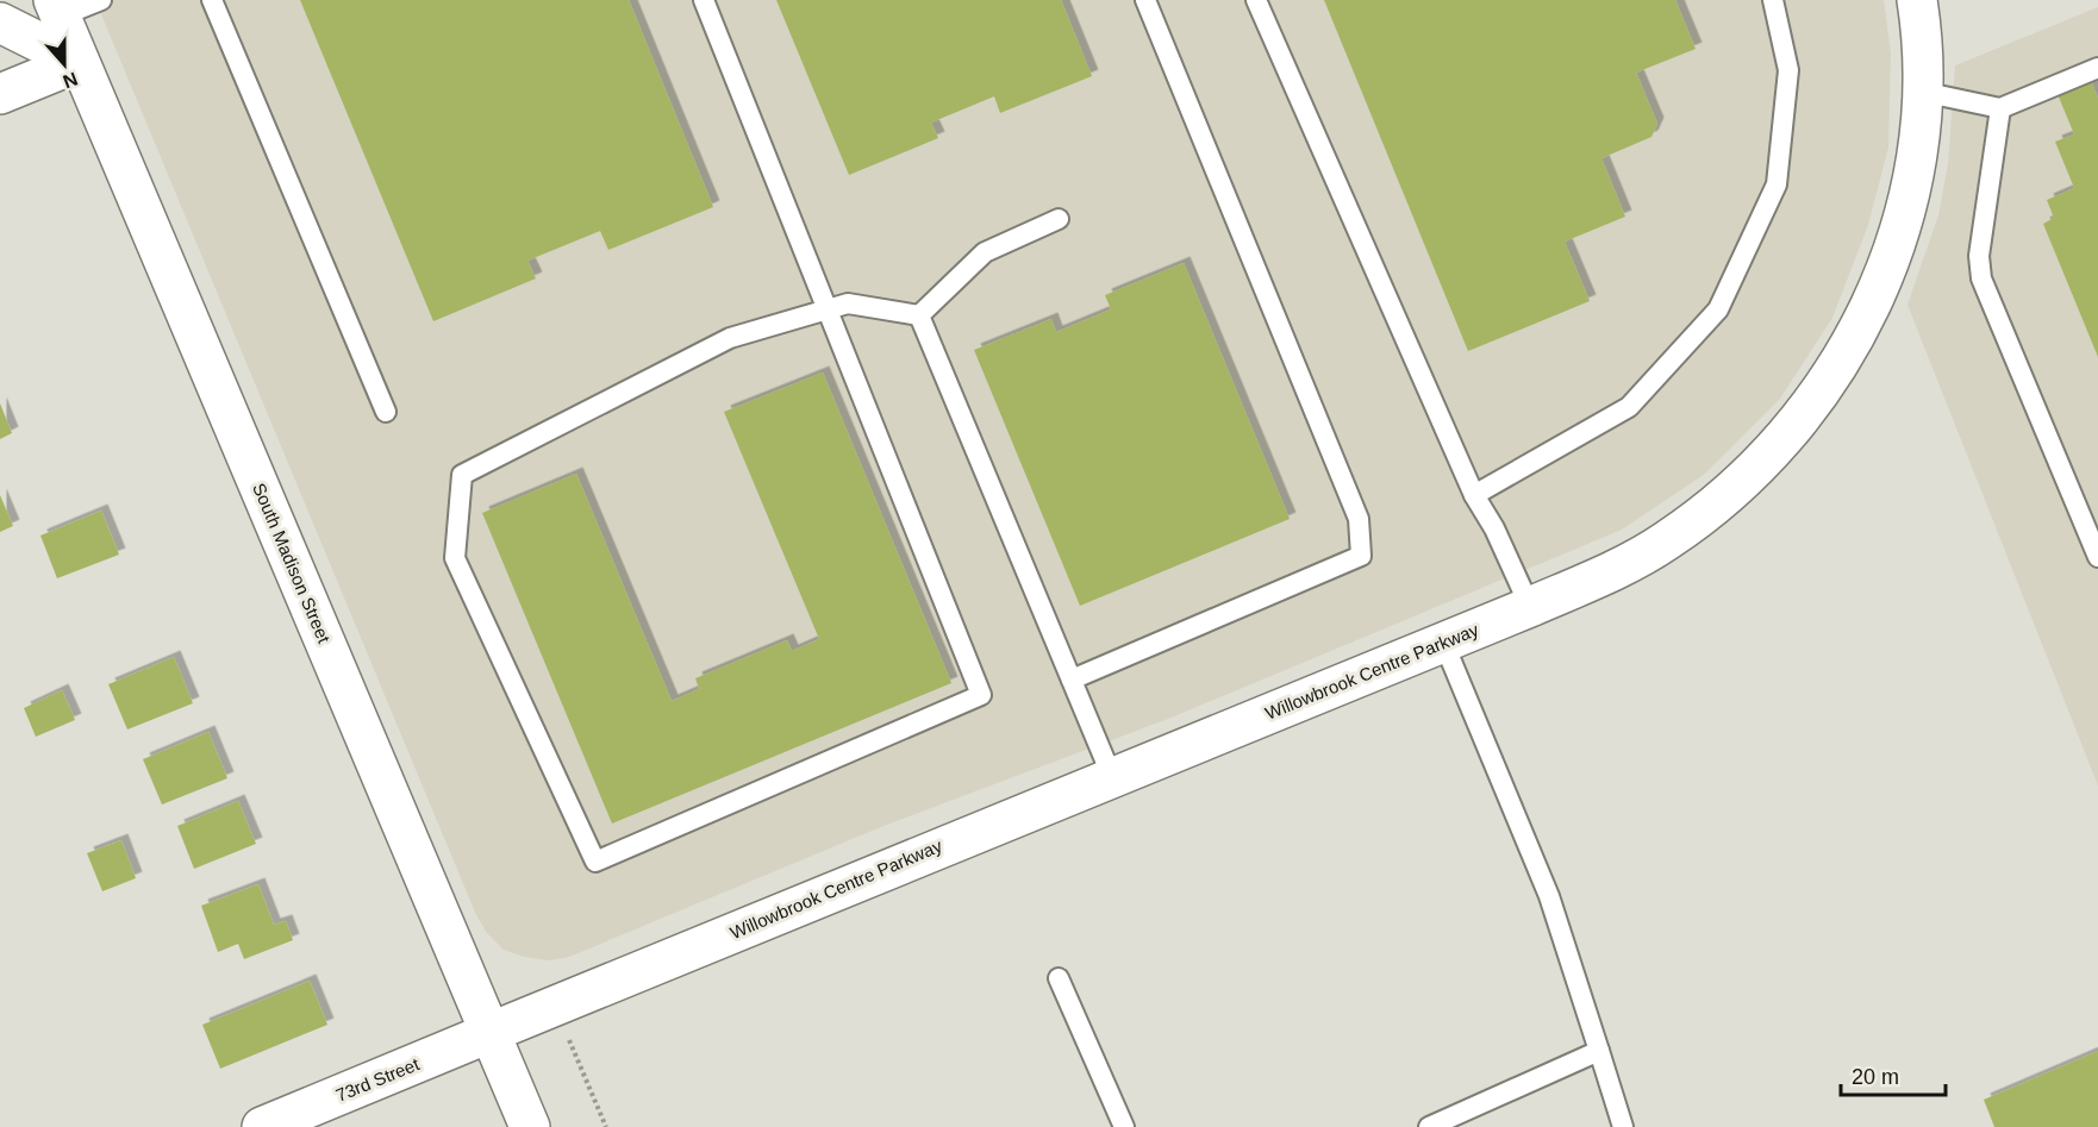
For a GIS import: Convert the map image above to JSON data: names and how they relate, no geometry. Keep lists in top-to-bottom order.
{
  "streets": {
    "street": ["South Madison Street", "Willowbrook Centre Parkway", "73rd Street"]
  },
  "crossings": [
    ["South Madison Street", "Willowbrook Centre Parkway"],
    ["South Madison Street", "73rd Street"],
    ["Willowbrook Centre Parkway", "73rd Street"]
  ],
  "scale_bar": "20 m",
  "north": "bottom"
}
